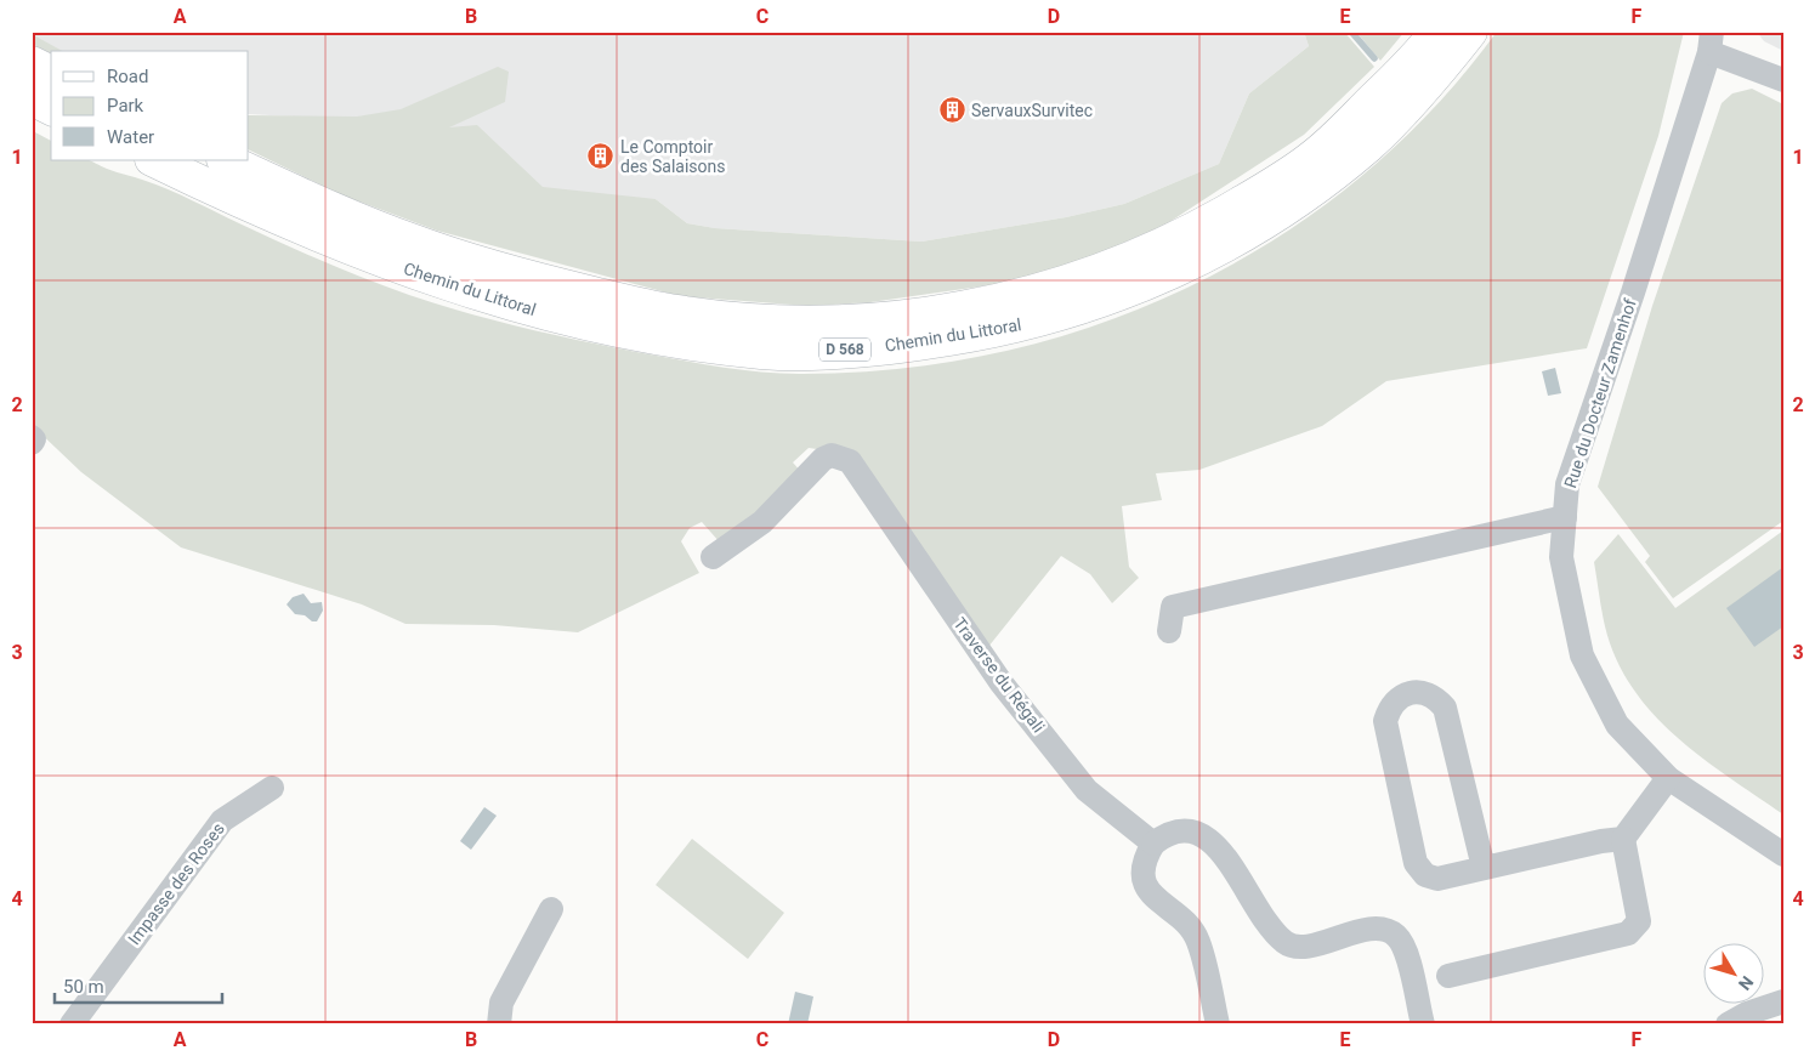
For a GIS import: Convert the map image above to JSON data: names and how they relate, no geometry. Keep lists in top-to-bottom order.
{
  "streets": {
    "main road": ["Chemin du Littoral", "D 568"],
    "street": ["Rue du Docteur Zamenhof", "Traverse du Régali", "Impasse des Roses"]
  },
  "places": {
    "building": ["ServauxSurvitec", "Le Comptoir des Salaisons"]
  },
  "legend": ["Road", "Park", "Water"],
  "scale_bar": "50 m",
  "north": "bottom right",
  "grid": {
    "columns": [
      "A",
      "B",
      "C",
      "D",
      "E",
      "F"
    ],
    "rows": [
      "1",
      "2",
      "3",
      "4"
    ]
  }
}
